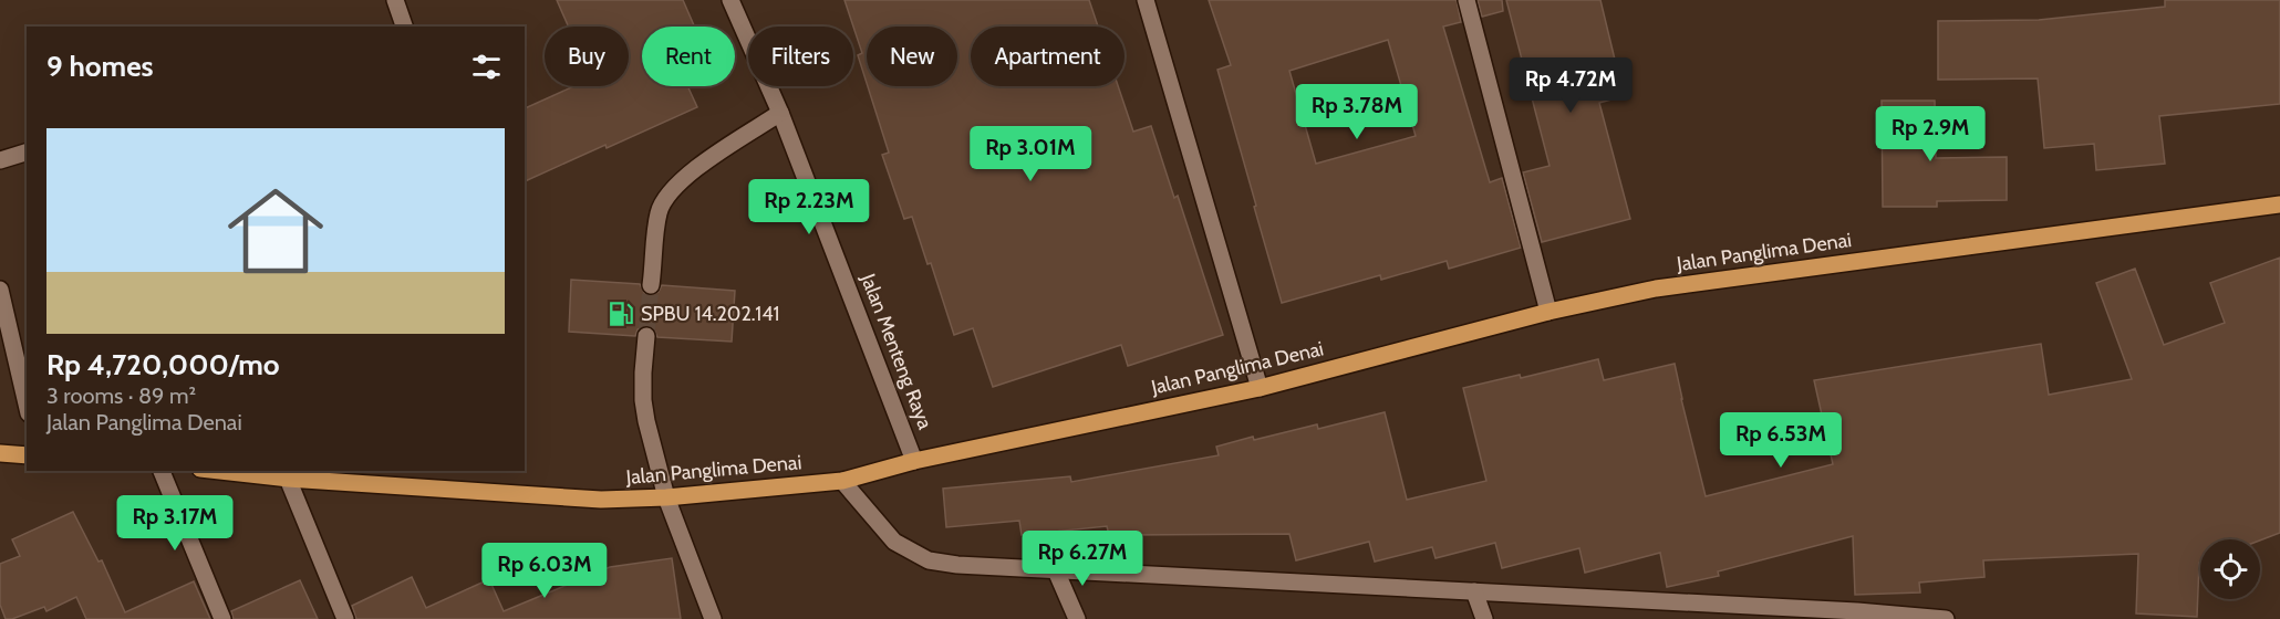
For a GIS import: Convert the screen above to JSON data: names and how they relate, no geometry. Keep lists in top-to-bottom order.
{
  "streets": {
    "main road": ["Jalan Panglima Denai"],
    "street": ["Jalan Menteng Raya"]
  },
  "crossings": [
    ["Jalan Panglima Denai", "Jalan Menteng Raya"]
  ],
  "places": {
    "fuel station": ["SPBU 14.202.141"]
  },
  "page": {
    "chip": [
      "Buy",
      "Rent",
      "Filters",
      "New",
      "Apartment"
    ],
    "heading": "9 homes",
    "price": [
      "Rp 4.72M",
      "Rp 3.78M",
      "Rp 2.9M",
      "Rp 3.01M",
      "Rp 2.23M",
      "Rp 6.53M",
      "Rp 3.17M",
      "Rp 6.27M",
      "Rp 6.03M"
    ],
    "list": [
      {
        "name": "Rp 4,720,000/mo",
        "note": "3 rooms · 89 m² · Jalan Panglima Denai"
      }
    ]
  }
}
